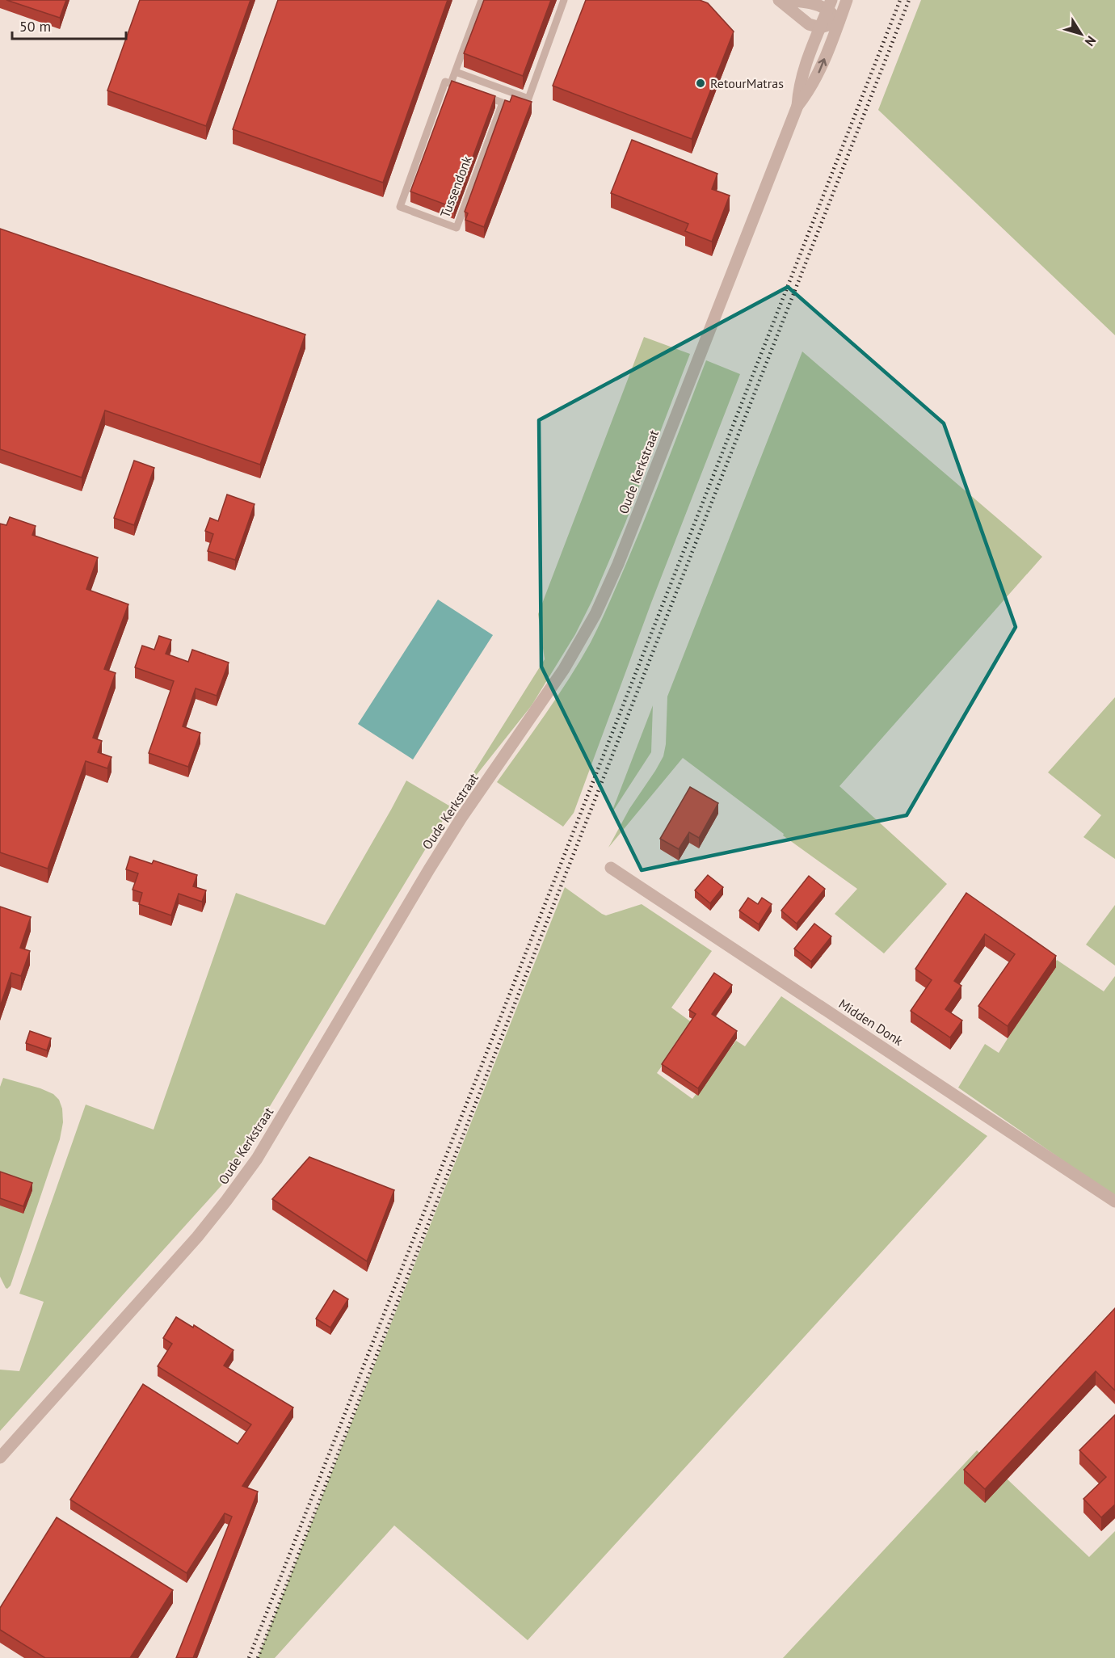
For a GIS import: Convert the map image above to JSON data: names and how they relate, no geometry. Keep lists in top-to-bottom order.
{
  "streets": {
    "street": ["Oude Kerkstraat", "Midden Donk"],
    "lane": ["Tussendonk"]
  },
  "places": ["RetourMatras"],
  "scale_bar": "50 m",
  "north": "bottom right"
}
